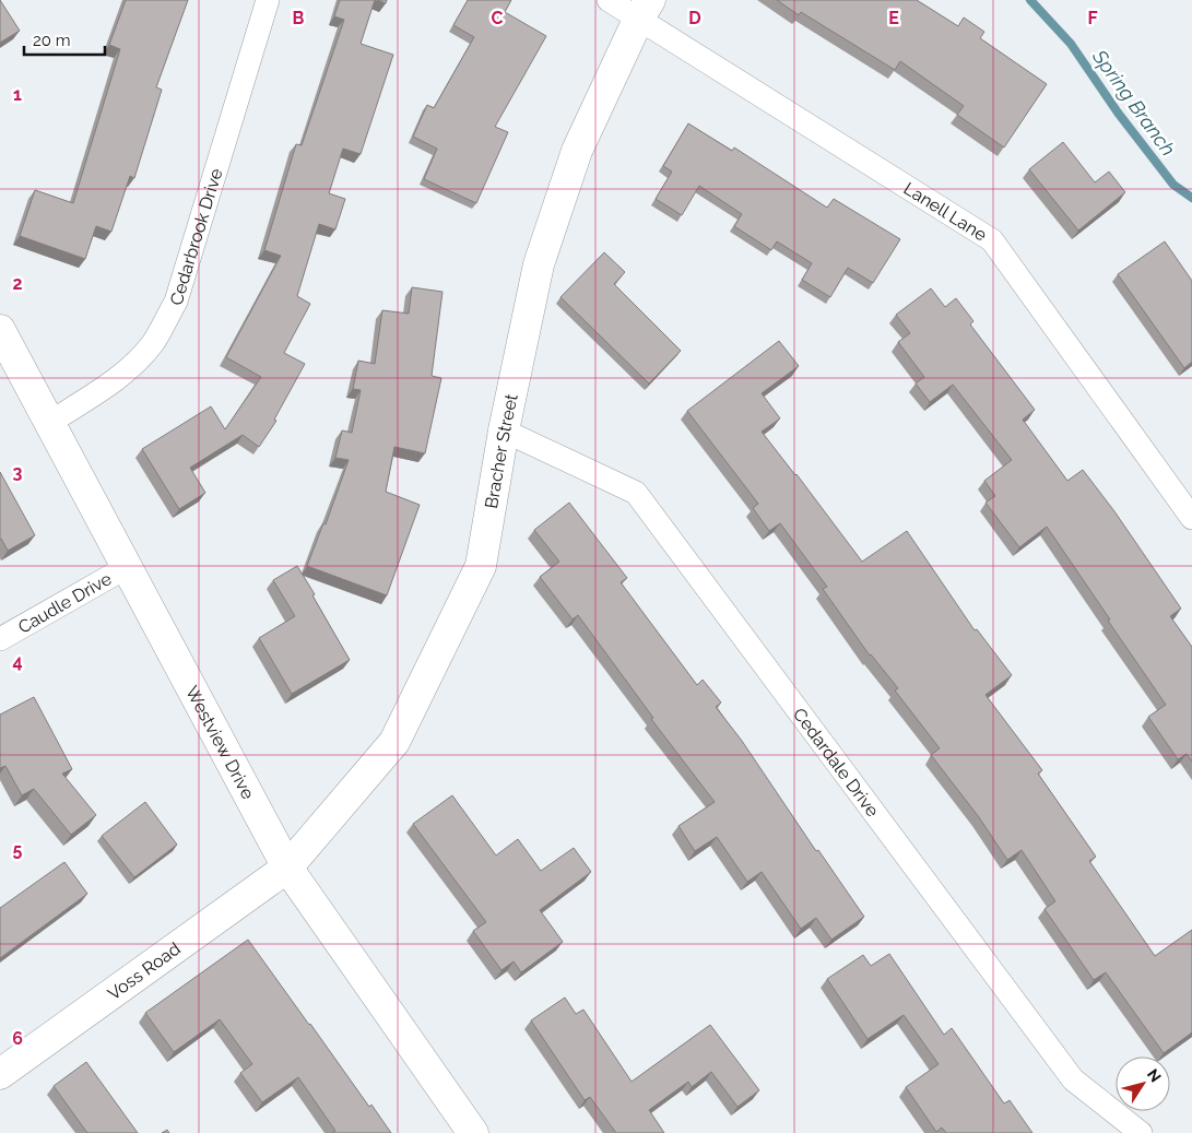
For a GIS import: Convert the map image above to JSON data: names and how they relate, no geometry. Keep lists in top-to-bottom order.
{
  "streets": {
    "street": [
      "Lanell Lane",
      "Cedarbrook Drive",
      "Bracher Street",
      "Caudle Drive",
      "Westview Drive",
      "Cedardale Drive",
      "Voss Road"
    ]
  },
  "crossings": [
    ["Lanell Lane", "Bracher Street"],
    ["Cedarbrook Drive", "Westview Drive"],
    ["Bracher Street", "Westview Drive"],
    ["Bracher Street", "Cedardale Drive"],
    ["Bracher Street", "Voss Road"],
    ["Caudle Drive", "Westview Drive"],
    ["Westview Drive", "Voss Road"]
  ],
  "water": ["Spring Branch"],
  "scale_bar": "20 m",
  "north": "top right",
  "grid": {
    "columns": [
      "B",
      "C",
      "D",
      "E",
      "F"
    ],
    "rows": [
      "1",
      "2",
      "3",
      "4",
      "5",
      "6"
    ]
  }
}
